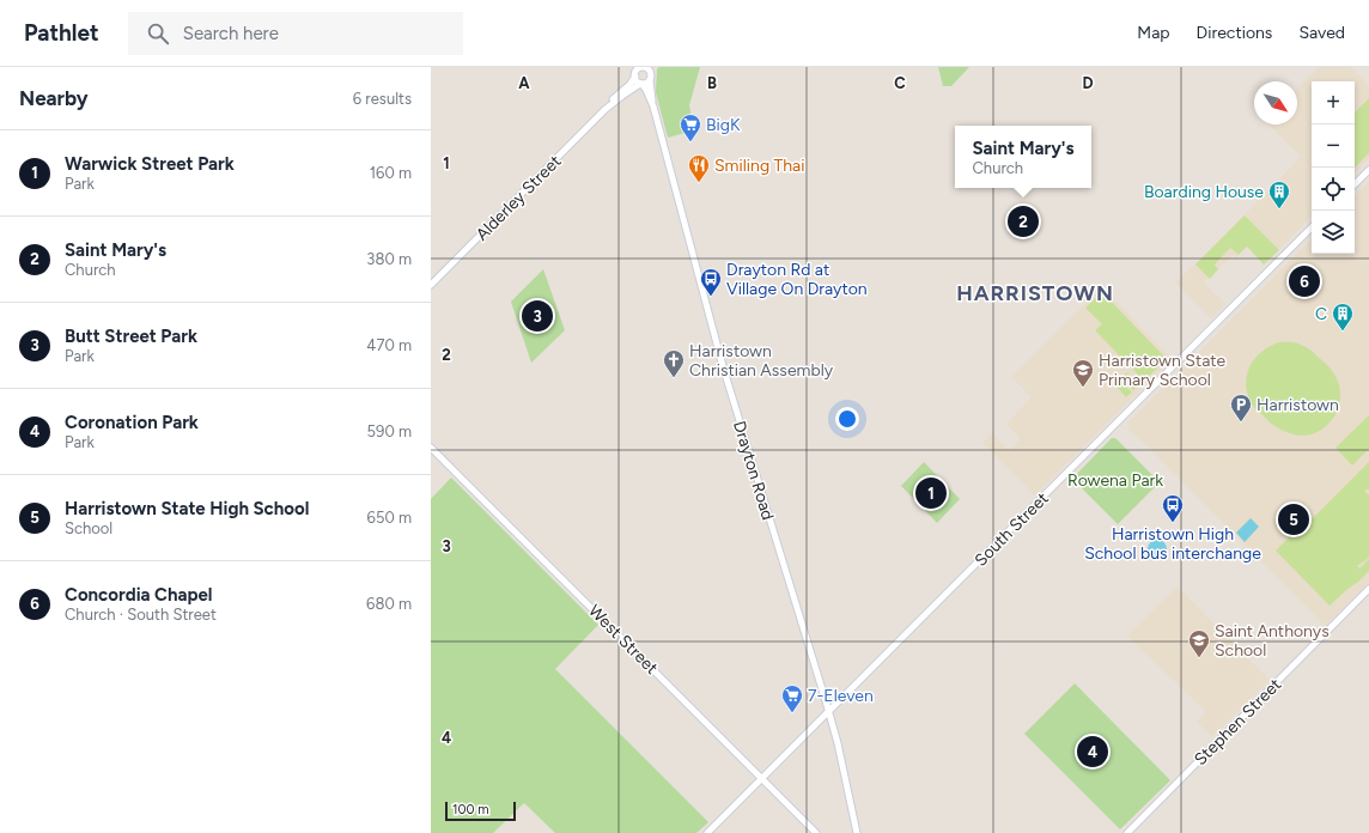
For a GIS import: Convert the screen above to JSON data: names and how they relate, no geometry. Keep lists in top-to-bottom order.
{
  "streets": {
    "street": [
      "Alderley Street",
      "Drayton Road",
      "South Street",
      "West Street",
      "Stephen Street"
    ]
  },
  "crossings": [
    ["Alderley Street", "Drayton Road"],
    ["Drayton Road", "South Street"],
    ["South Street", "West Street"]
  ],
  "districts": ["HARRISTOWN"],
  "parks": ["Rowena Park"],
  "places": {
    "supermarket": ["BigK", "7-Eleven"],
    "restaurant": ["Smiling Thai"],
    "building": ["Boarding House", "C"],
    "bus stop": ["Drayton Rd at Village On Drayton", "Harristown High School bus interchange"],
    "church": ["Harristown Christian Assembly"],
    "school or university": ["Harristown State Primary School", "Saint Anthonys School"],
    "parking": ["Harristown"]
  },
  "scale_bar": "100 m",
  "north": "bottom right",
  "page": {
    "header": "Pathlet",
    "search": "Search here",
    "nav": ["Map", "Directions", "Saved"],
    "heading": ["Nearby", "6 results"],
    "map_buttons": ["+", "−"],
    "popup": ["Saint Mary's", "Church"],
    "list": [
      {
        "mark": "1",
        "name": "Warwick Street Park",
        "note": "Park",
        "value": "160 m"
      },
      {
        "mark": "2",
        "name": "Saint Mary's",
        "note": "Church",
        "value": "380 m"
      },
      {
        "mark": "3",
        "name": "Butt Street Park",
        "note": "Park",
        "value": "470 m"
      },
      {
        "mark": "4",
        "name": "Coronation Park",
        "note": "Park",
        "value": "590 m"
      },
      {
        "mark": "5",
        "name": "Harristown State High School",
        "note": "School",
        "value": "650 m"
      },
      {
        "mark": "6",
        "name": "Concordia Chapel",
        "note": "Church · South Street",
        "value": "680 m"
      }
    ],
    "pins": [
      "2",
      "6",
      "3",
      "1",
      "5",
      "4"
    ],
    "scale": "100 m"
  },
  "grid": {
    "columns": [
      "A",
      "B",
      "C",
      "D"
    ],
    "rows": [
      "1",
      "2",
      "3",
      "4"
    ]
  }
}
